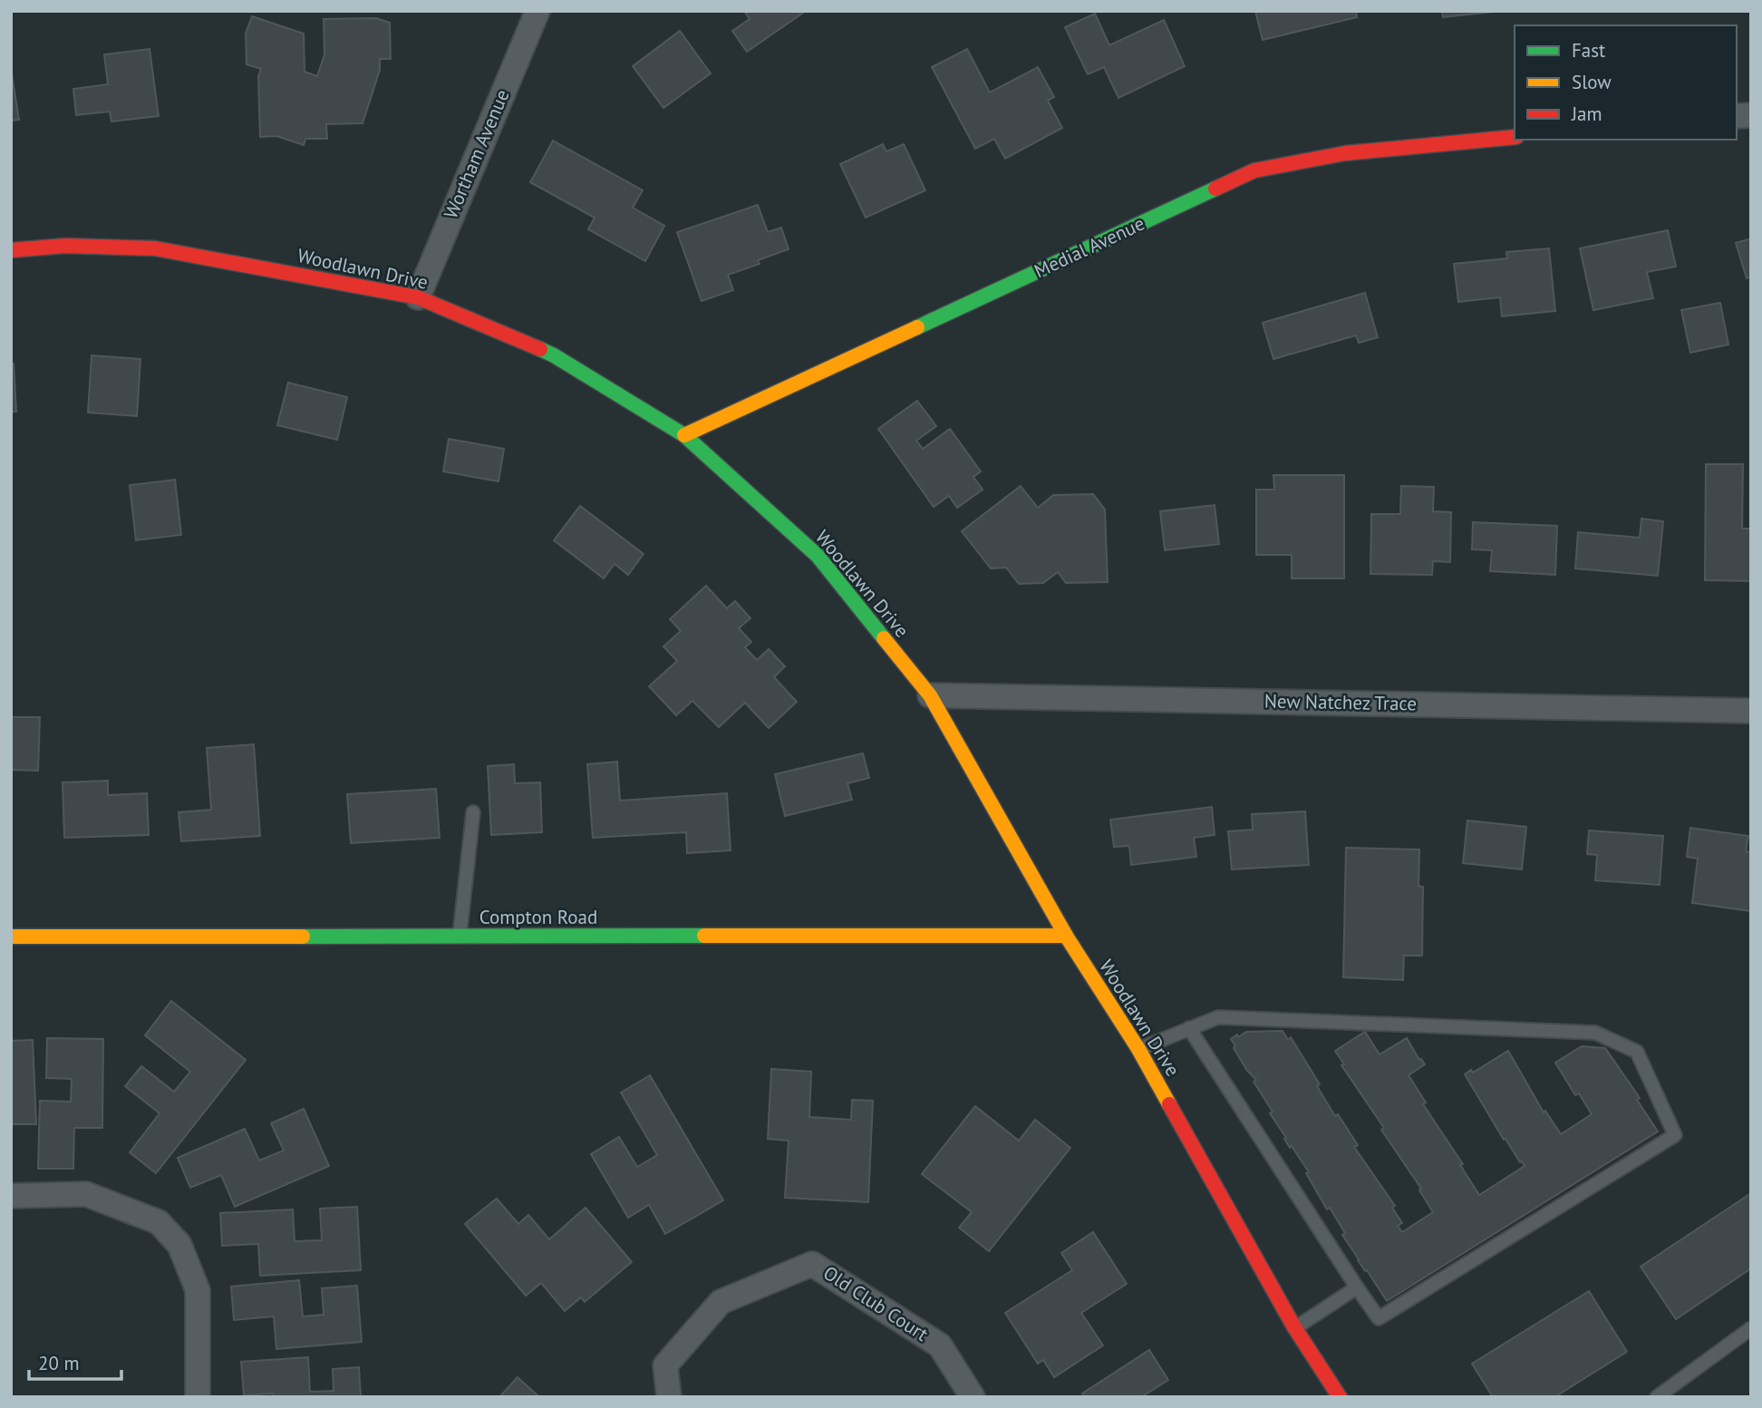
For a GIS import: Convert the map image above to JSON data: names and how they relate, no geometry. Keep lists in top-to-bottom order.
{
  "streets": {
    "street": [
      "Wortham Avenue",
      "Medial Avenue",
      "Woodlawn Drive",
      "New Natchez Trace",
      "Compton Road",
      "Old Club Court"
    ]
  },
  "crossings": [
    ["Wortham Avenue", "Woodlawn Drive"],
    ["Medial Avenue", "Woodlawn Drive"],
    ["Woodlawn Drive", "New Natchez Trace"],
    ["Woodlawn Drive", "Compton Road"]
  ],
  "legend": ["Fast", "Slow", "Jam"],
  "scale_bar": "20 m"
}
